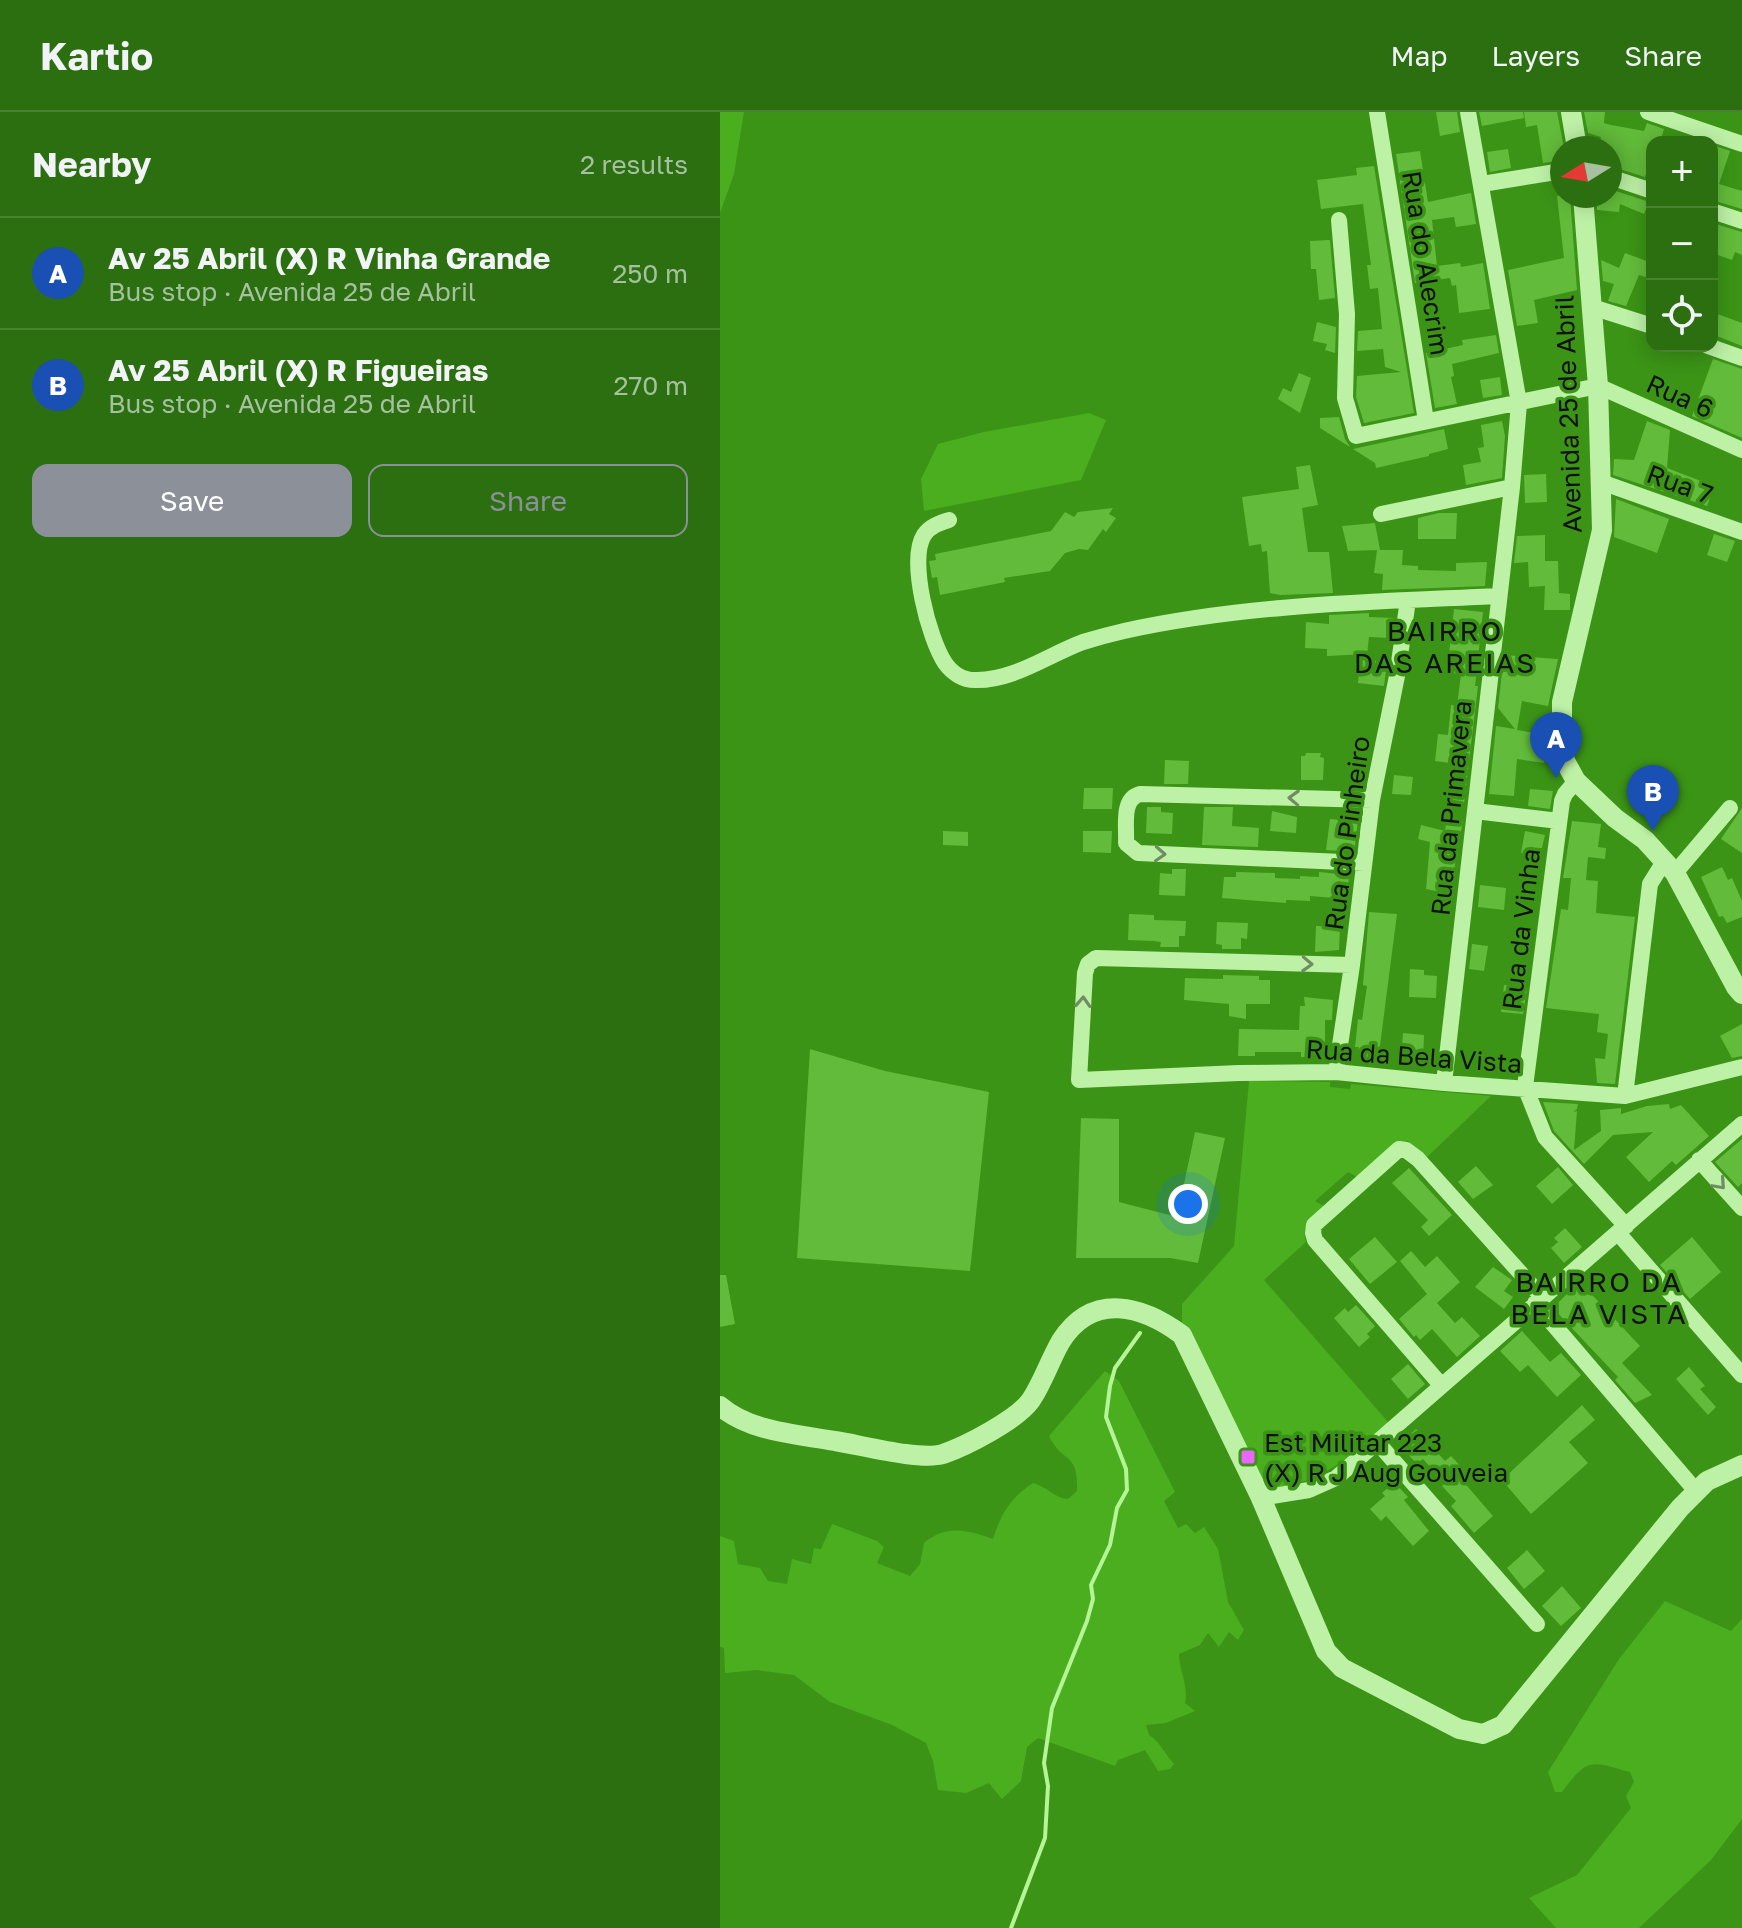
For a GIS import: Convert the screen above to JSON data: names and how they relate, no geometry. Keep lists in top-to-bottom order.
{
  "streets": {
    "street": [
      "Rua do Alecrim",
      "Rua 6",
      "Avenida 25 de Abril",
      "Rua 7",
      "Rua da Primavera",
      "Rua do Pinheiro",
      "Rua da Vinha",
      "Rua da Bela Vista"
    ]
  },
  "crossings": [
    ["Rua 6", "Avenida 25 de Abril"],
    ["Avenida 25 de Abril", "Rua 7"],
    ["Avenida 25 de Abril", "Rua da Vinha"],
    ["Rua da Primavera", "Rua da Bela Vista"],
    ["Rua do Pinheiro", "Rua da Bela Vista"],
    ["Rua da Vinha", "Rua da Bela Vista"]
  ],
  "districts": ["BAIRRO DAS AREIAS", "BAIRRO DA BELA VISTA"],
  "places": {
    "transit": ["Est Militar 223 (X) R J Aug Gouveia"]
  },
  "north": "left",
  "page": {
    "header": "Kartio",
    "nav": ["Map", "Layers", "Share"],
    "heading": ["Nearby", "2 results"],
    "map_buttons": ["+", "−"],
    "list": [
      {
        "mark": "A",
        "name": "Av 25 Abril (X) R Vinha Grande",
        "note": "Bus stop · Avenida 25 de Abril",
        "value": "250 m"
      },
      {
        "mark": "B",
        "name": "Av 25 Abril (X) R Figueiras",
        "note": "Bus stop · Avenida 25 de Abril",
        "value": "270 m"
      }
    ],
    "buttons": ["Save", "Share"],
    "pins": ["A", "B"]
  }
}
